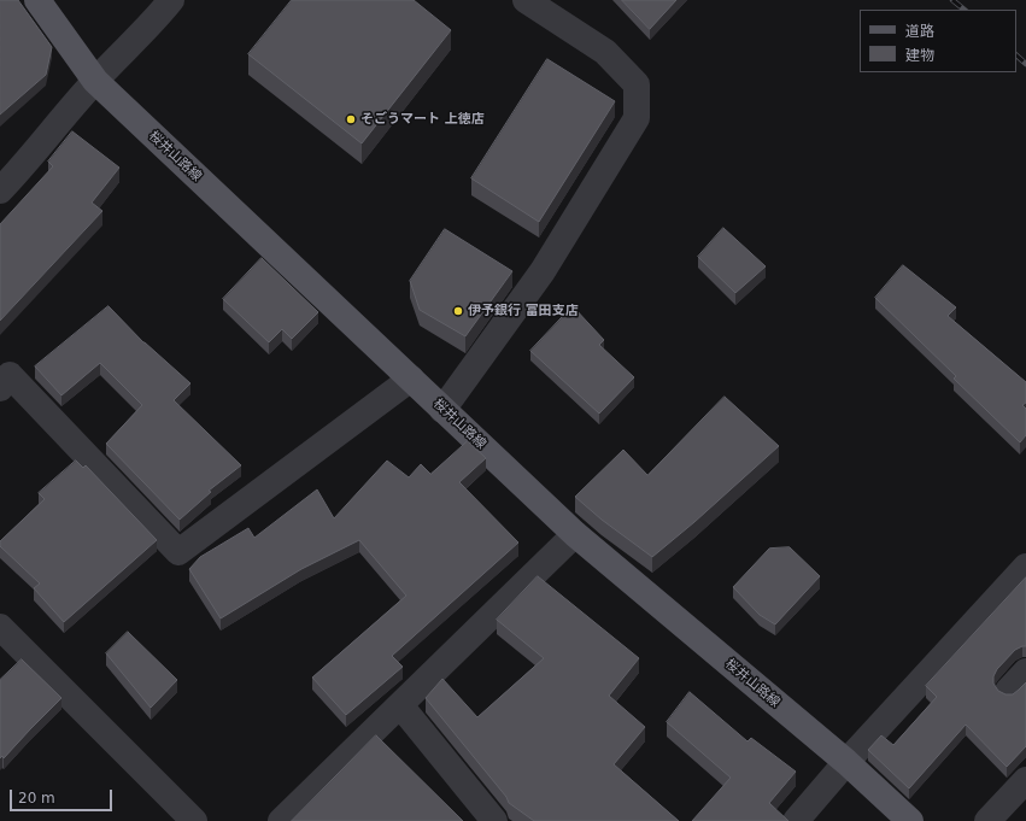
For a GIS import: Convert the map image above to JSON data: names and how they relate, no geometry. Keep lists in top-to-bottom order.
{
  "streets": {
    "main road": ["桜井山路線"]
  },
  "places": ["そごうマート 上徳店", "伊予銀行 富田支店"],
  "legend": ["道路", "建物"],
  "scale_bar": "20 m"
}
